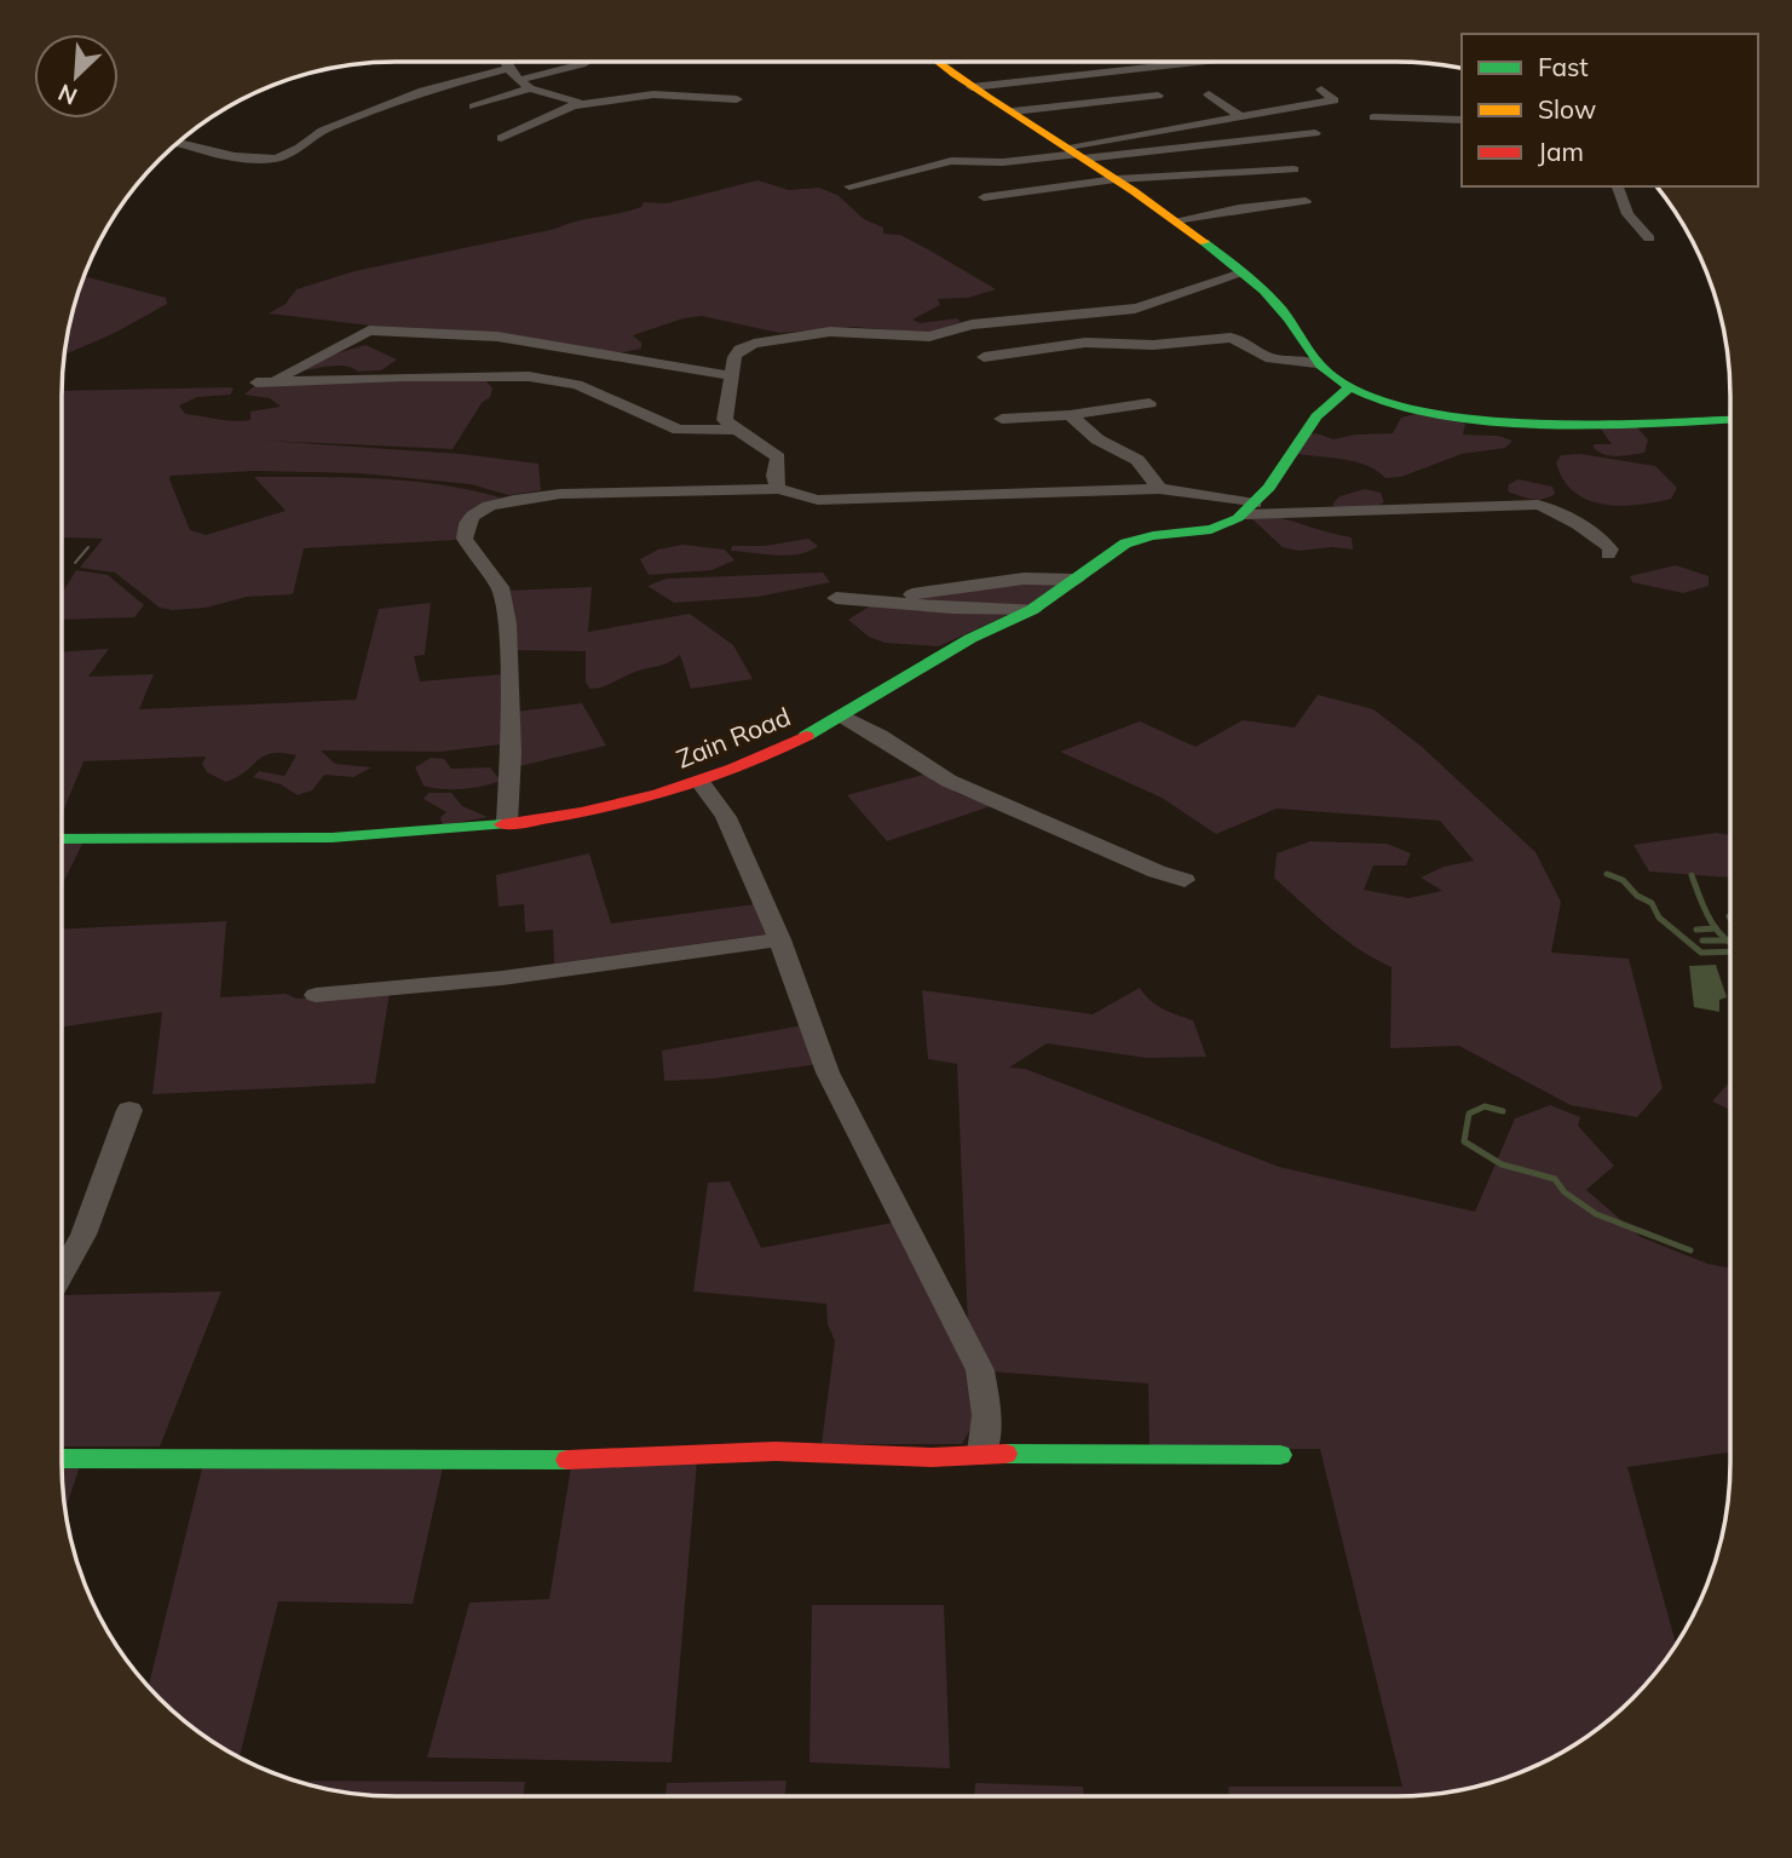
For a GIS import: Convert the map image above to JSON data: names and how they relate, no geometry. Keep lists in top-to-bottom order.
{
  "streets": {
    "street": ["Zain Road"]
  },
  "legend": ["Fast", "Slow", "Jam"],
  "north": "bottom left"
}
